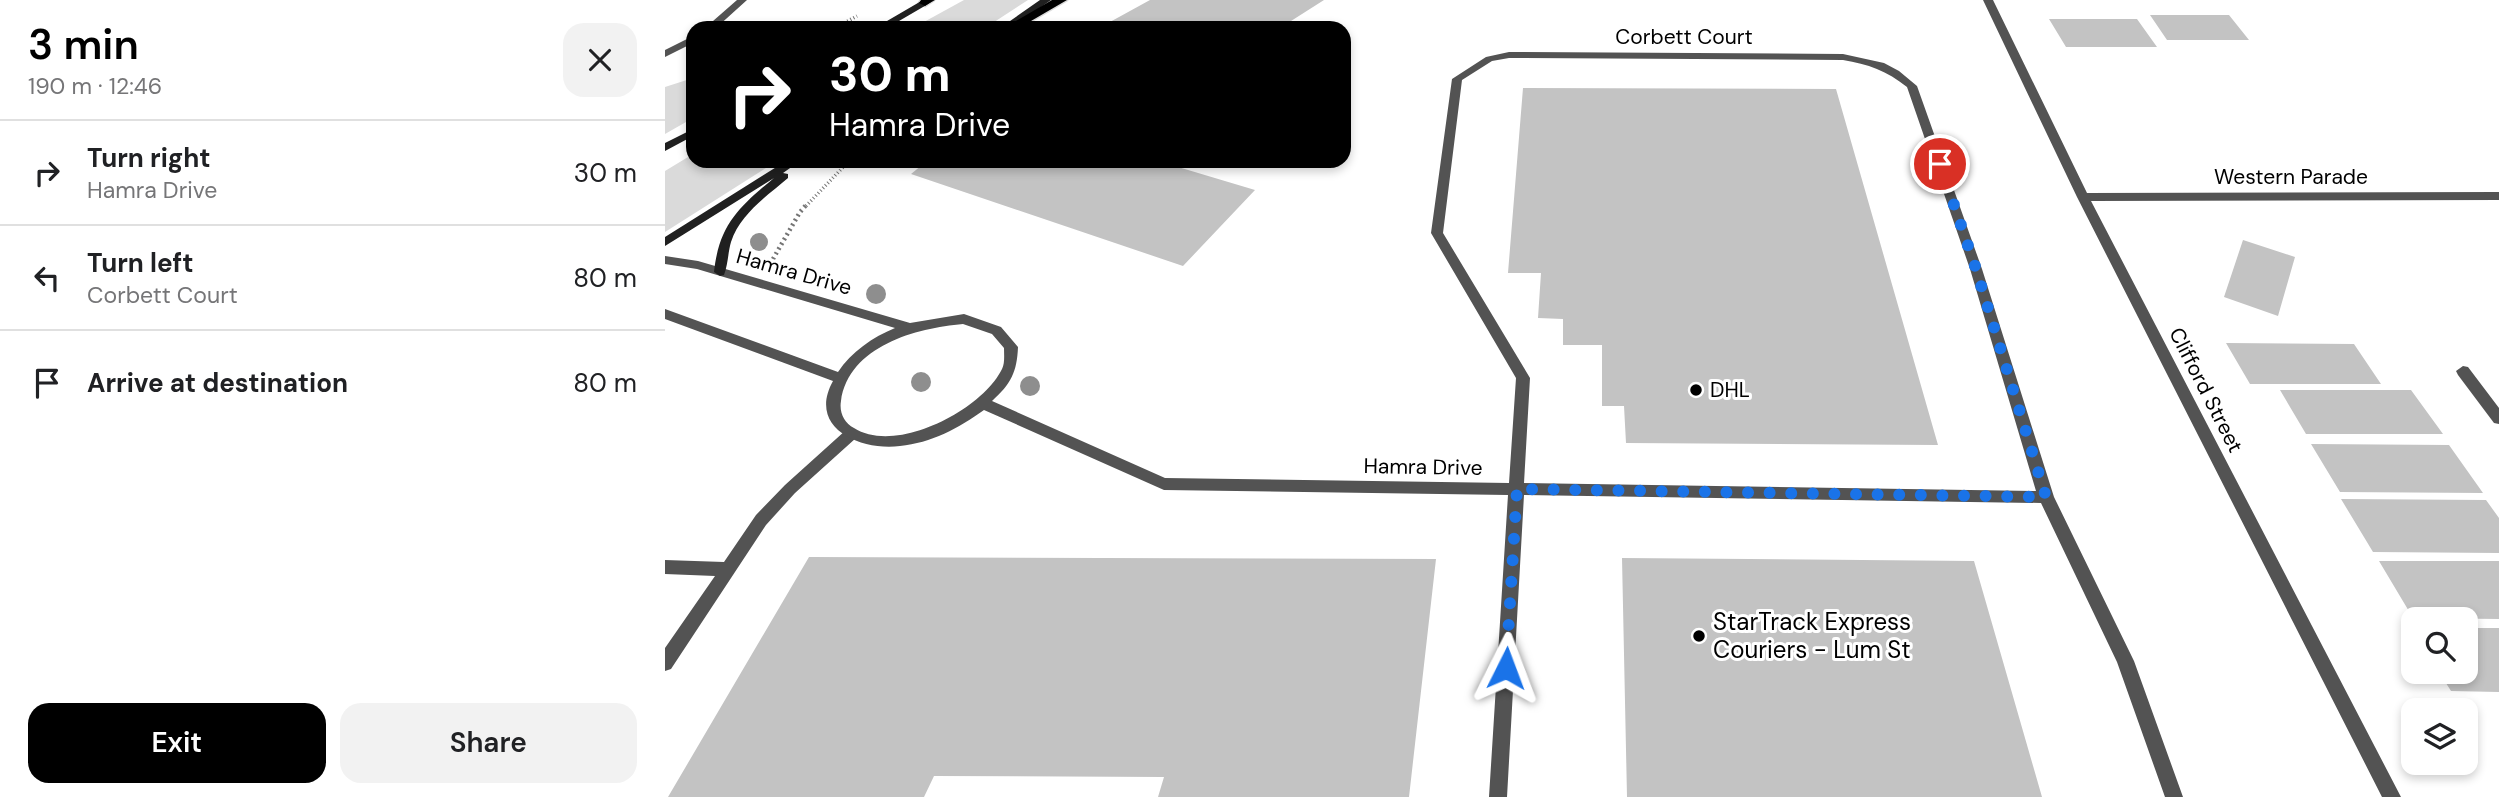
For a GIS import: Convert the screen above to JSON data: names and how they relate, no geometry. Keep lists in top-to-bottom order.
{
  "streets": {
    "street": [
      "Corbett Court",
      "Western Parade",
      "Hamra Drive",
      "Clifford Street"
    ]
  },
  "crossings": [
    ["Corbett Court", "Hamra Drive"],
    ["Western Parade", "Clifford Street"]
  ],
  "places": ["DHL", "StarTrack Express Couriers - Lum St"],
  "page": {
    "heading": ["3 min", "190 m · 12:46"],
    "turn": ["30 m", "Hamra Drive"],
    "list": [
      {
        "name": "Turn right",
        "note": "Hamra Drive",
        "value": "30 m"
      },
      {
        "name": "Turn left",
        "note": "Corbett Court",
        "value": "80 m"
      },
      {
        "name": "Arrive at destination",
        "value": "80 m"
      }
    ],
    "buttons": ["Exit", "Share"]
  }
}
